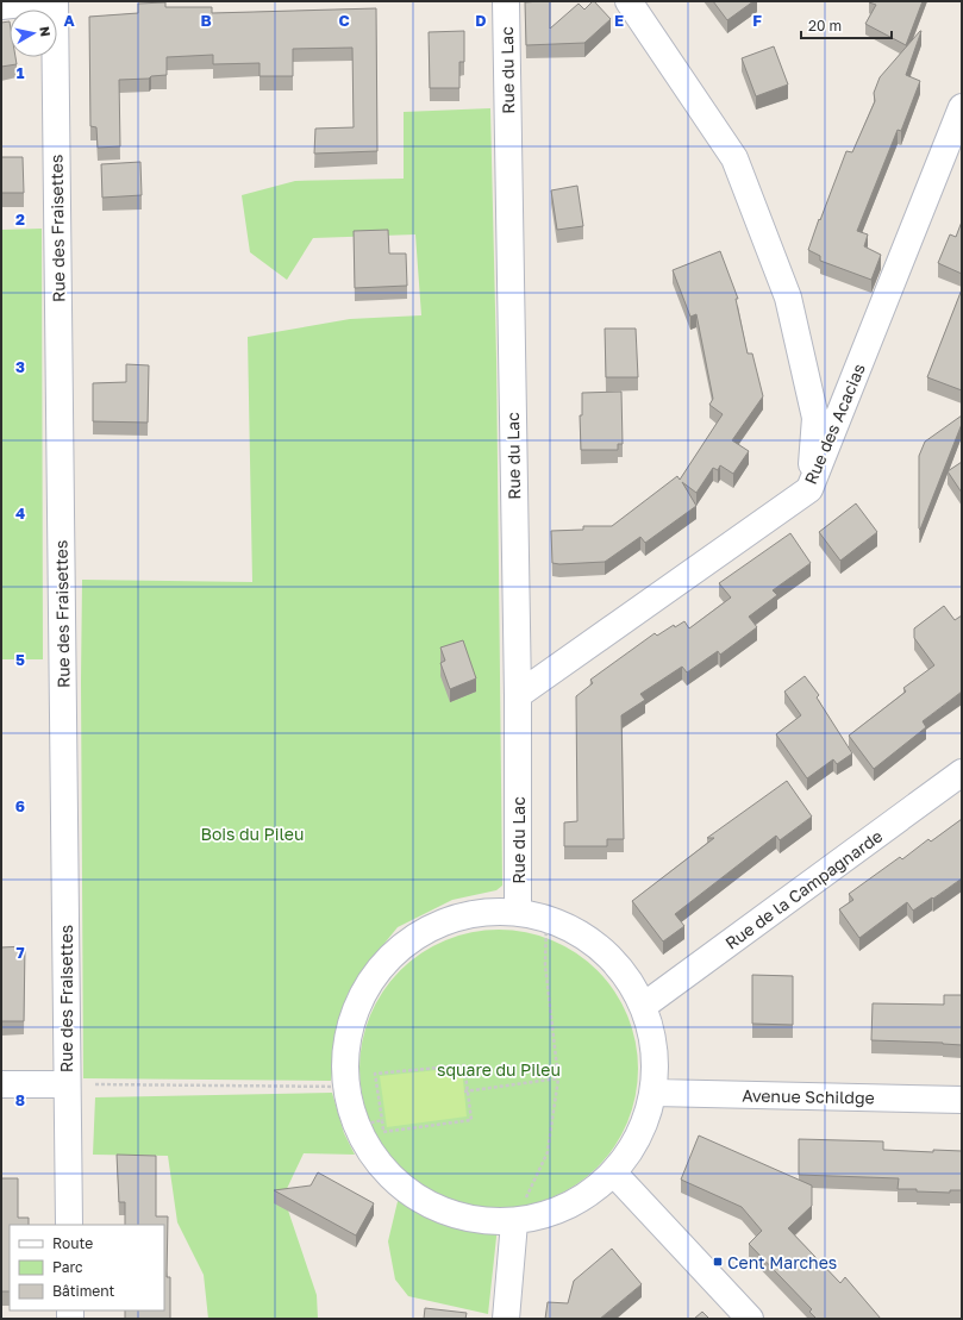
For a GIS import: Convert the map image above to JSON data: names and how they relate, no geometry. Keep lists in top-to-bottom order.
{
  "streets": {
    "street": [
      "Rue du Lac",
      "Rue des Fraisettes",
      "Rue des Acacias",
      "Rue de la Campagnarde",
      "Avenue Schildge"
    ]
  },
  "crossings": [
    ["Rue du Lac", "Rue des Acacias"]
  ],
  "parks": ["Bois du Pileu", "square du Pileu"],
  "places": {
    "transit": ["Cent Marches"]
  },
  "legend": ["Route", "Parc", "Bâtiment"],
  "scale_bar": "20 m",
  "north": "right",
  "grid": {
    "columns": [
      "A",
      "B",
      "C",
      "D",
      "E",
      "F"
    ],
    "rows": [
      "1",
      "2",
      "3",
      "4",
      "5",
      "6",
      "7",
      "8"
    ]
  }
}
